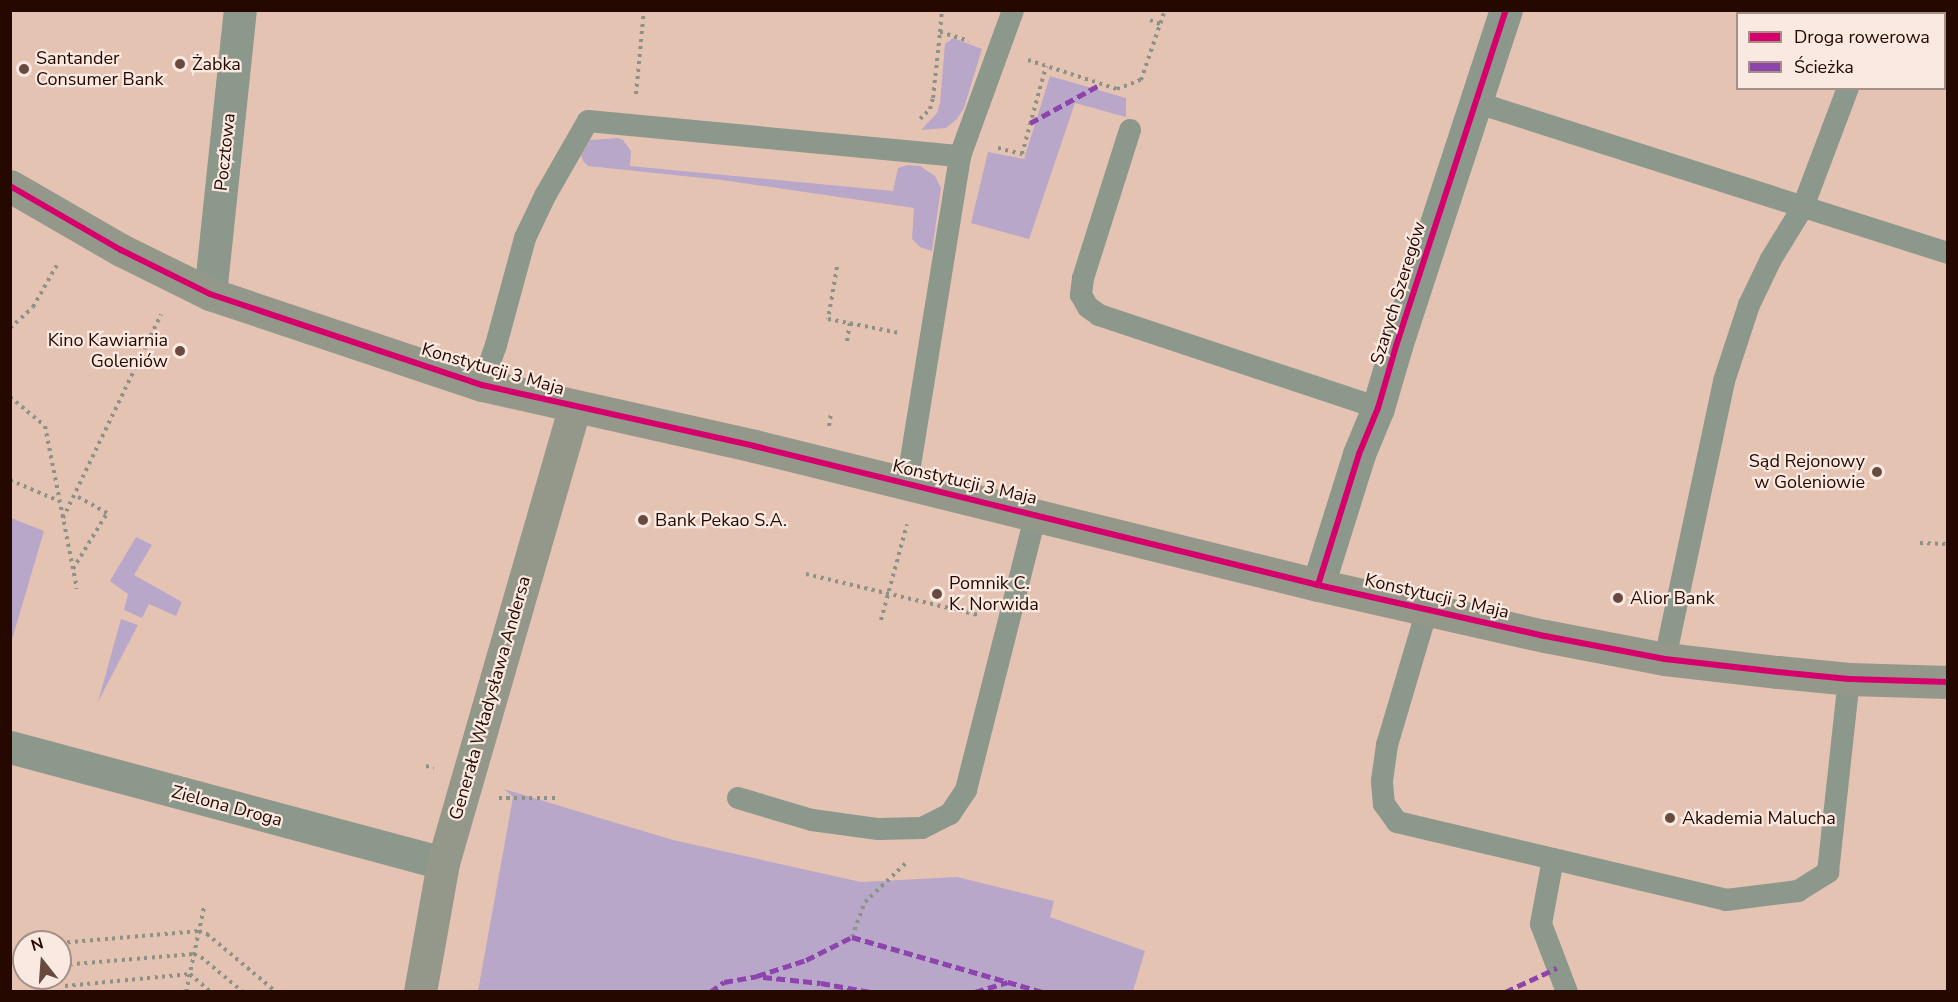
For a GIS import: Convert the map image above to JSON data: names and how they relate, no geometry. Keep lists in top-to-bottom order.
{
  "streets": {
    "street": [
      "Pocztowa",
      "Szarych Szeregów",
      "Konstytucji 3 Maja",
      "Generała Władysława Andersa",
      "Zielona Droga"
    ]
  },
  "crossings": [
    ["Pocztowa", "Konstytucji 3 Maja"],
    ["Szarych Szeregów", "Konstytucji 3 Maja"],
    ["Konstytucji 3 Maja", "Generała Władysława Andersa"],
    ["Generała Władysława Andersa", "Zielona Droga"]
  ],
  "places": [
    "Żabka",
    "Santander Consumer Bank",
    "Kino Kawiarnia Goleniów",
    "Sąd Rejonowy w Goleniowie",
    "Bank Pekao S.A.",
    "Pomnik C. K. Norwida",
    "Alior Bank",
    "Akademia Malucha"
  ],
  "legend": ["Droga rowerowa", "Ścieżka"],
  "north": "top"
}
